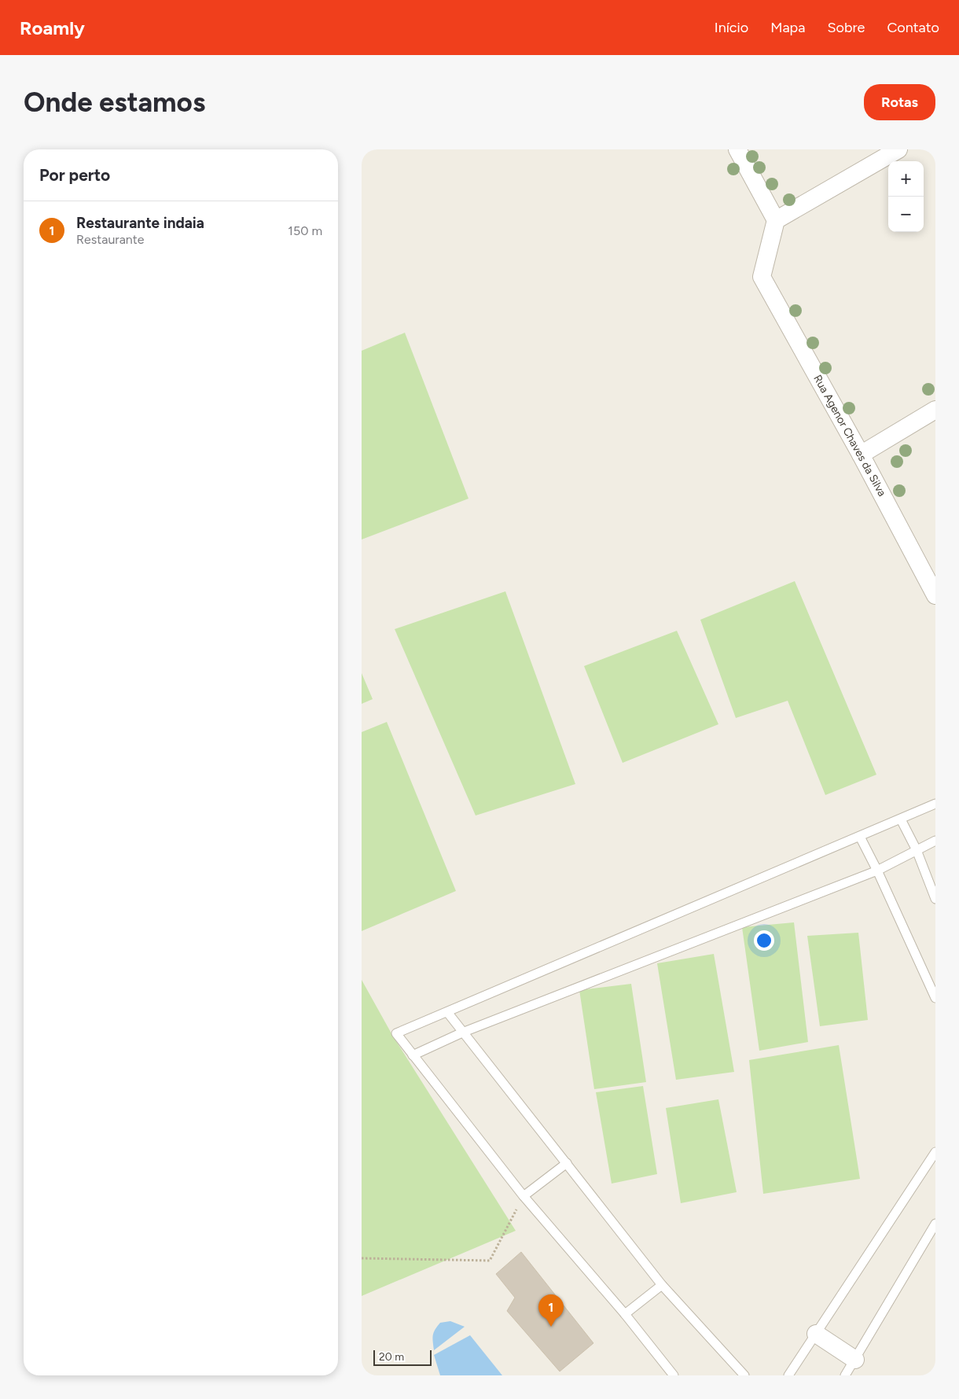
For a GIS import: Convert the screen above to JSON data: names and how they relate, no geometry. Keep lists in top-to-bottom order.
{
  "streets": {
    "street": ["Rua Agenor Chaves da Silva"]
  },
  "scale_bar": "20 m",
  "page": {
    "header": "Roamly",
    "nav": [
      "Início",
      "Mapa",
      "Sobre",
      "Contato"
    ],
    "buttons": "Rotas",
    "title": "Onde estamos",
    "heading": "Por perto",
    "map_buttons": ["+", "−"],
    "list": [
      {
        "mark": "1",
        "name": "Restaurante indaia",
        "note": "Restaurante",
        "value": "150 m"
      }
    ],
    "pins": "1",
    "scale": "20 m"
  }
}
